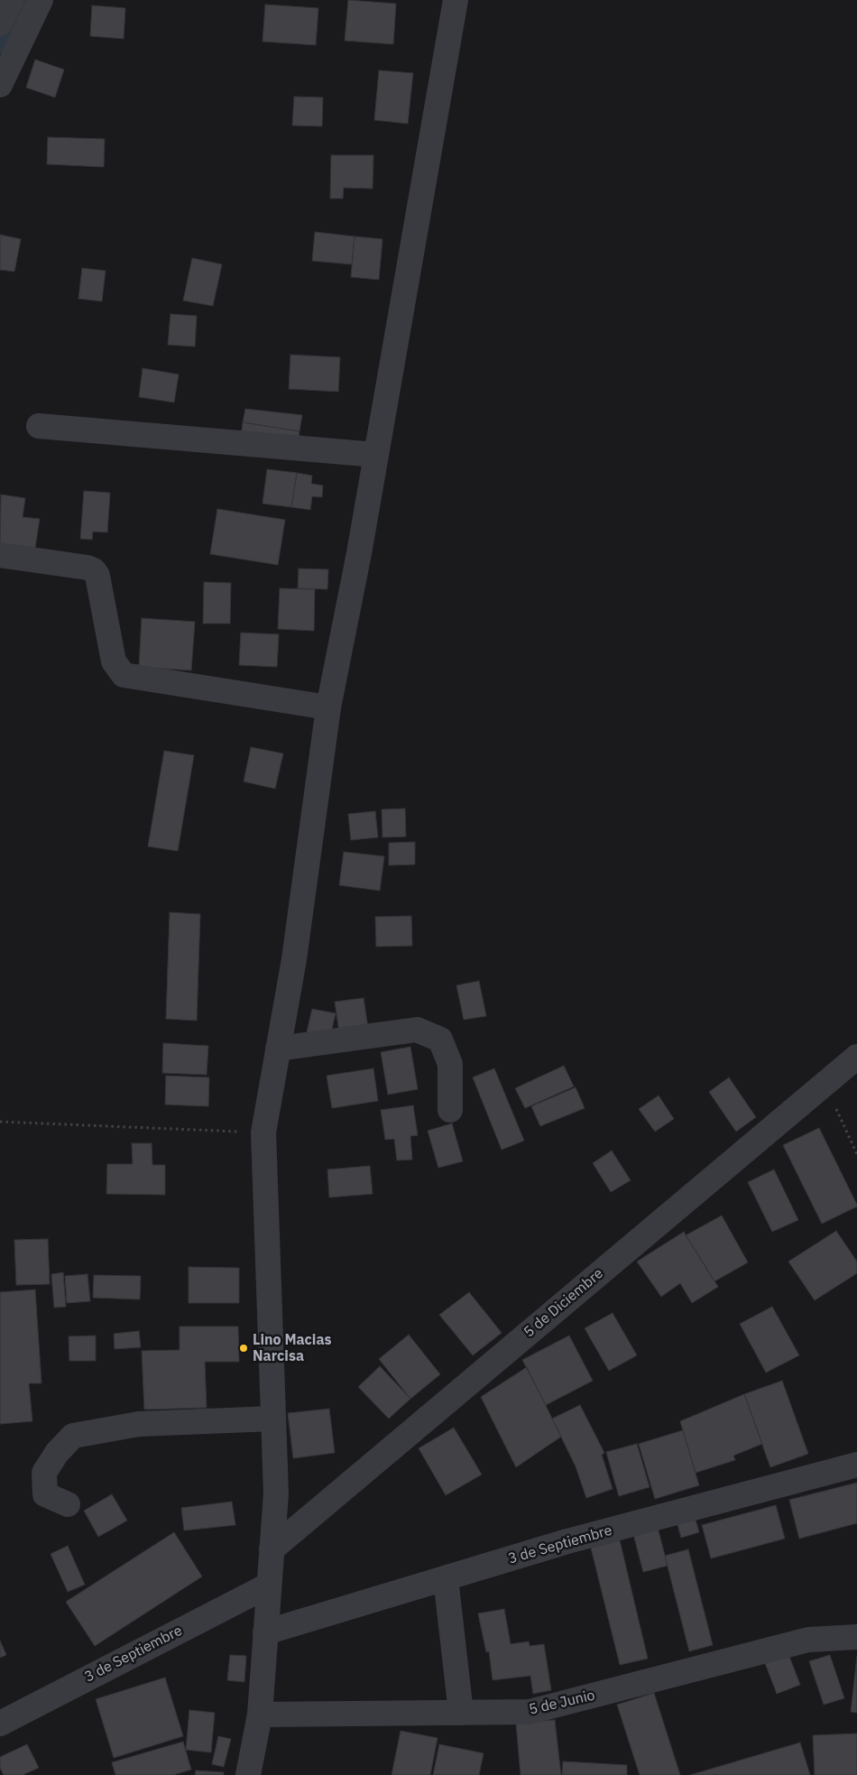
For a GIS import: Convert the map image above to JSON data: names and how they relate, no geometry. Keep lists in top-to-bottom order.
{
  "streets": {
    "street": ["5 de Diciembre", "3 de Septiembre", "5 de Junio"]
  },
  "places": ["Lino Macias Narcisa"]
}
